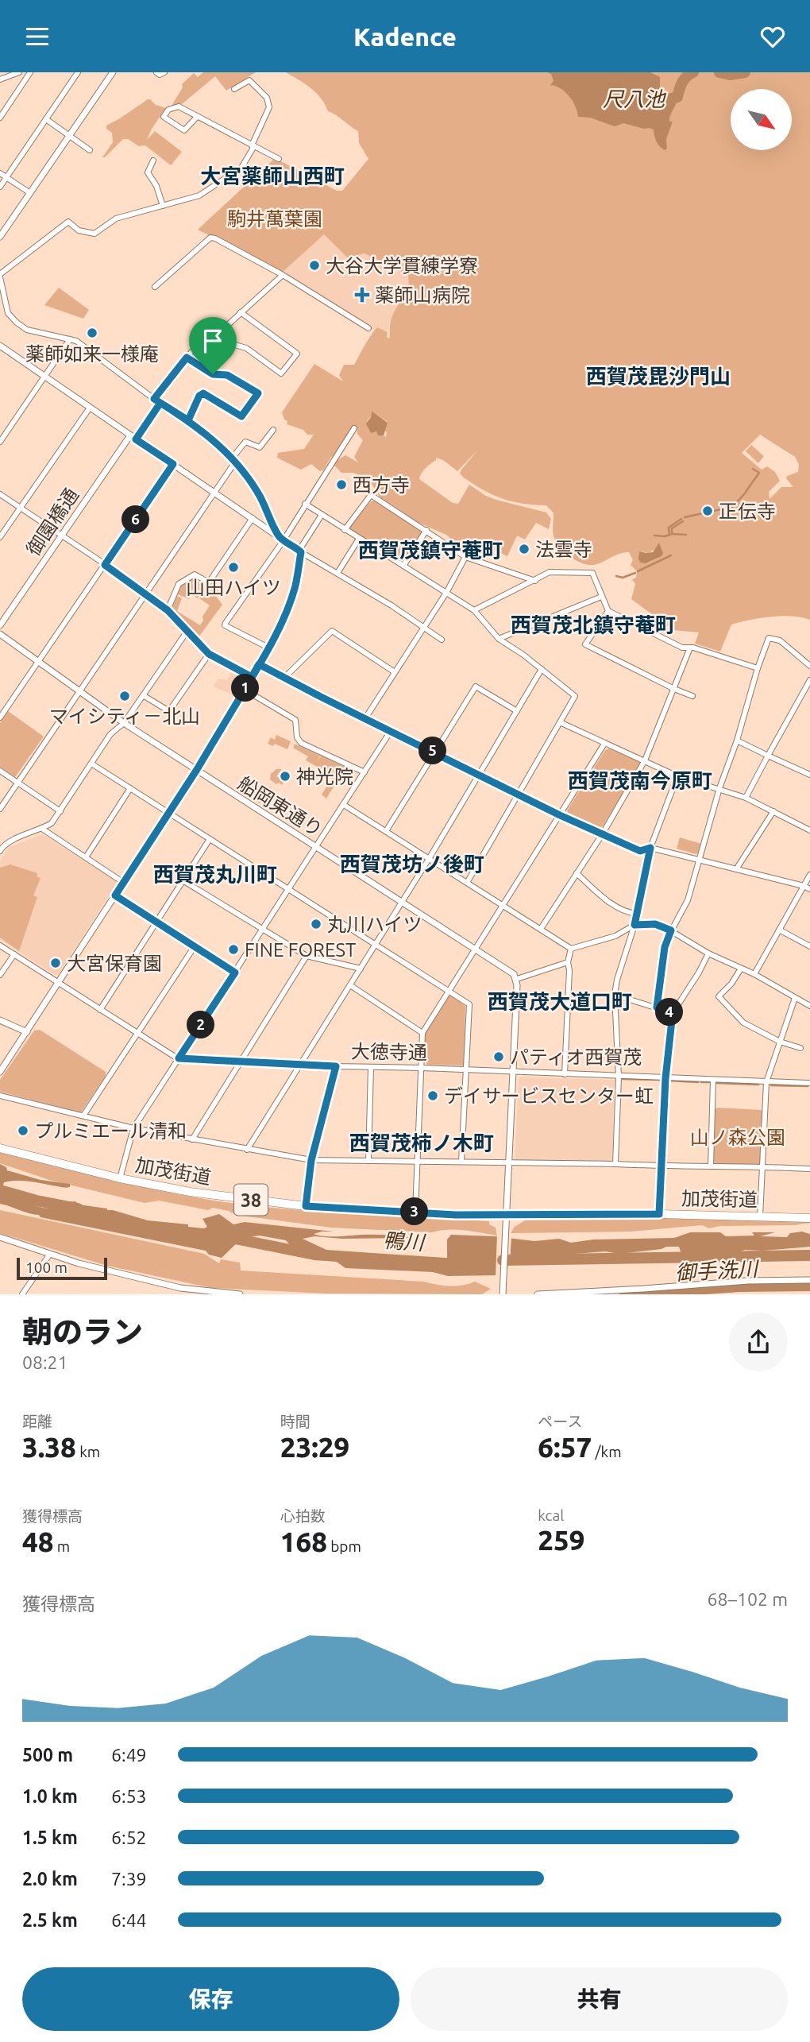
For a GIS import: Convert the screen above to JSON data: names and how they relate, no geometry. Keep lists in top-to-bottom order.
{
  "streets": {
    "main road": ["加茂街道", "38"],
    "street": ["御園橋通", "船岡東通り", "大徳寺通"]
  },
  "districts": [
    "大宮薬師山西町",
    "西賀茂毘沙門山",
    "西賀茂鎮守菴町",
    "西賀茂北鎮守菴町",
    "西賀茂南今原町",
    "西賀茂坊ノ後町",
    "西賀茂丸川町",
    "西賀茂大道口町",
    "西賀茂柿ノ木町"
  ],
  "water": ["尺八池", "鴨川", "御手洗川"],
  "parks": ["駒井萬葉園", "山ノ森公園"],
  "places": {
    "other": [
      "大谷大学貫練学寮",
      "薬師如来一様庵",
      "西方寺",
      "正伝寺",
      "法雲寺",
      "山田ハイツ",
      "マイシティ－北山",
      "神光院",
      "丸川ハイツ",
      "FINE FOREST",
      "大宮保育園",
      "パティオ西賀茂",
      "デイサービスセンター虹",
      "プルミエール清和"
    ],
    "health": ["薬師山病院"]
  },
  "scale_bar": "100 m",
  "north": "bottom right",
  "page": {
    "header": "Kadence",
    "pins": [
      "6",
      "1",
      "5",
      "4",
      "2",
      "3"
    ],
    "scale": "100 m",
    "heading": ["朝のラン", "08:21"],
    "stats": [
      ["距離", "3.38 km"],
      ["時間", "23:29"],
      ["ペース", "6:57 /km"],
      ["獲得標高", "48 m"],
      ["心拍数", "168 bpm"],
      ["kcal", "259"]
    ],
    "chart": ["獲得標高", "68–102 m"],
    "list": [
      {
        "name": "500 m",
        "note": "6:49"
      },
      {
        "name": "1.0 km",
        "note": "6:53"
      },
      {
        "name": "1.5 km",
        "note": "6:52"
      },
      {
        "name": "2.0 km",
        "note": "7:39"
      },
      {
        "name": "2.5 km",
        "note": "6:44"
      }
    ],
    "buttons": ["保存", "共有"]
  }
}
